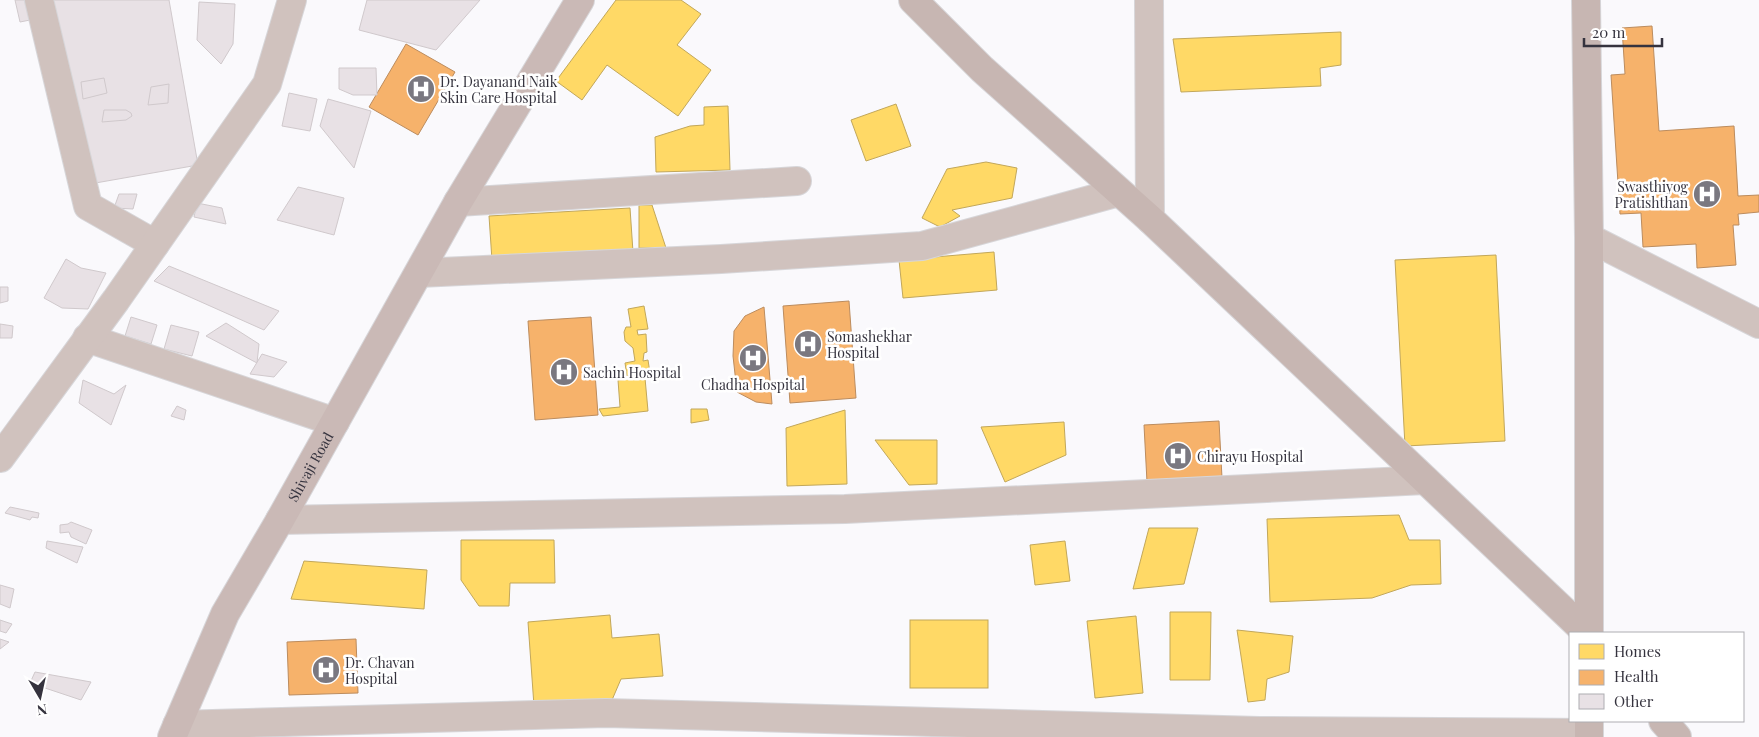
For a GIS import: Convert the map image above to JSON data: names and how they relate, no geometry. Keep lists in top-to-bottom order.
{
  "streets": {
    "main road": ["Shivaji Road"]
  },
  "places": {
    "hospital": [
      "Dr. Dayanand Naik Skin Care Hospital",
      "Swasthiyog Pratishthan",
      "Somashekhar Hospital",
      "Chadha Hospital",
      "Sachin Hospital",
      "Chirayu Hospital",
      "Dr. Chavan Hospital"
    ]
  },
  "legend": ["Homes", "Health", "Other"],
  "scale_bar": "20 m",
  "north": "bottom"
}
